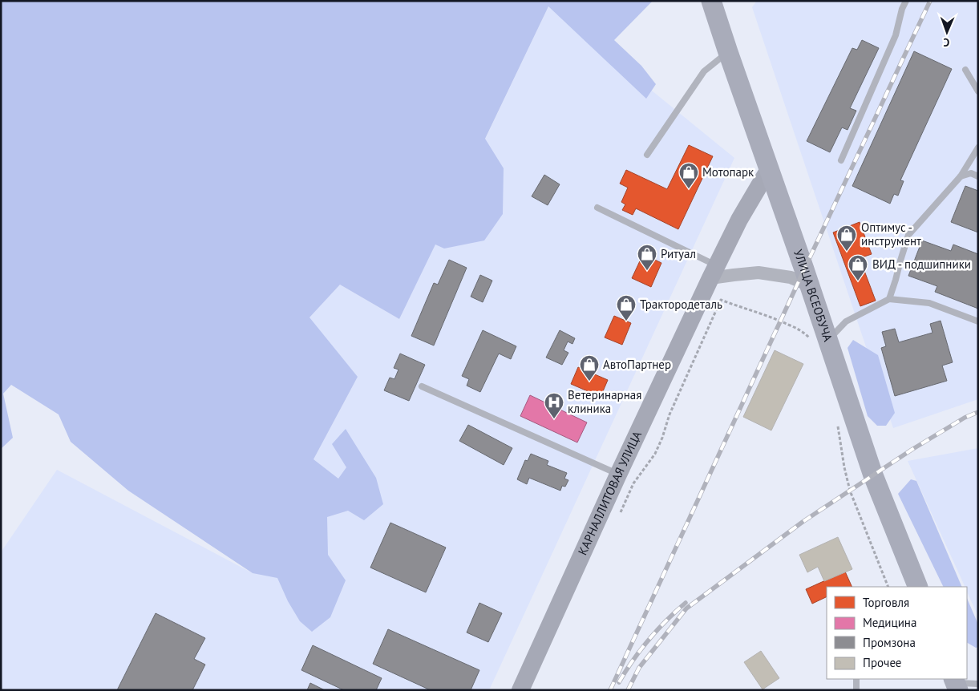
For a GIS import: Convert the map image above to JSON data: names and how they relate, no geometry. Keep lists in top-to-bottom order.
{
  "streets": {
    "main road": ["УЛИЦА ВСЕОБУЧА"],
    "street": ["КАРНАЛЛИТОВАЯ УЛИЦА"]
  },
  "crossings": [
    ["УЛИЦА ВСЕОБУЧА", "КАРНАЛЛИТОВАЯ УЛИЦА"]
  ],
  "places": {
    "shop": [
      "Мотопарк",
      "Оптимус - инструмент",
      "Ритуал",
      "ВИД - подшипники",
      "Трактородеталь",
      "АвтоПартнер"
    ],
    "hospital": ["Ветеринарная клиника"]
  },
  "legend": [
    "Торговля",
    "Медицина",
    "Промзона",
    "Прочее"
  ],
  "north": "bottom"
}
